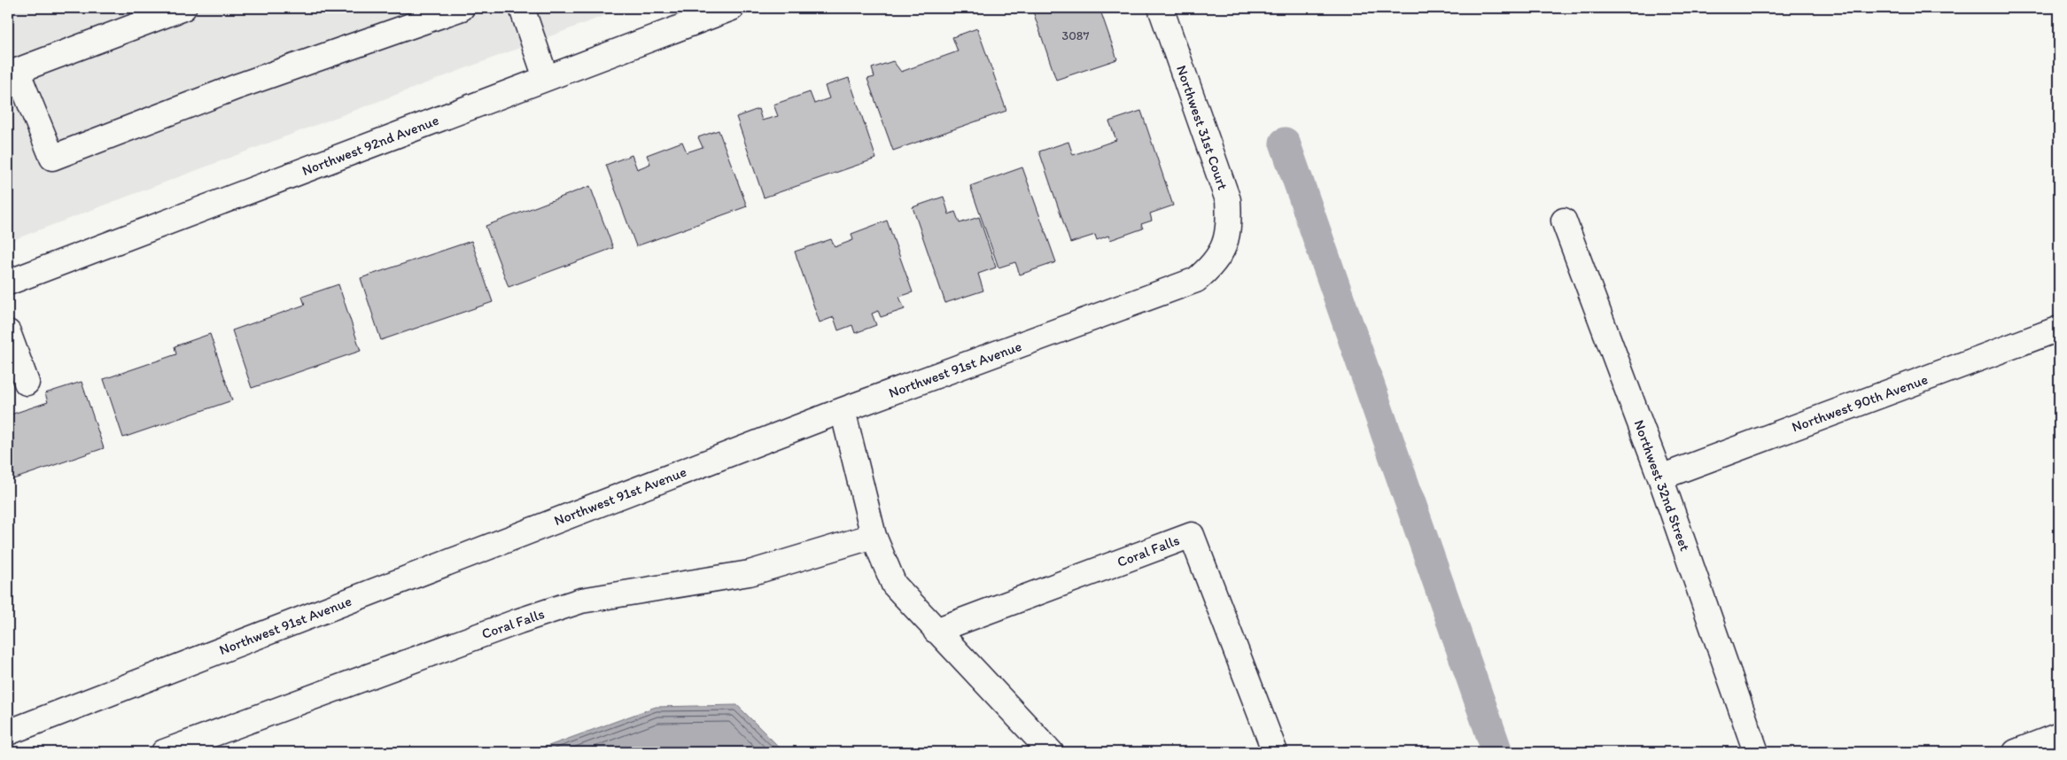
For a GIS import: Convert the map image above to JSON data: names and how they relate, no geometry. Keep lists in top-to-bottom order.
{
  "streets": {
    "street": [
      "Northwest 31st Court",
      "Northwest 92nd Avenue",
      "Northwest 91st Avenue",
      "Northwest 90th Avenue",
      "Northwest 32nd Street",
      "Coral Falls"
    ]
  },
  "crossings": [
    ["Northwest 31st Court", "Northwest 91st Avenue"],
    ["Northwest 90th Avenue", "Northwest 32nd Street"]
  ],
  "house_numbers": ["3087"]
}
